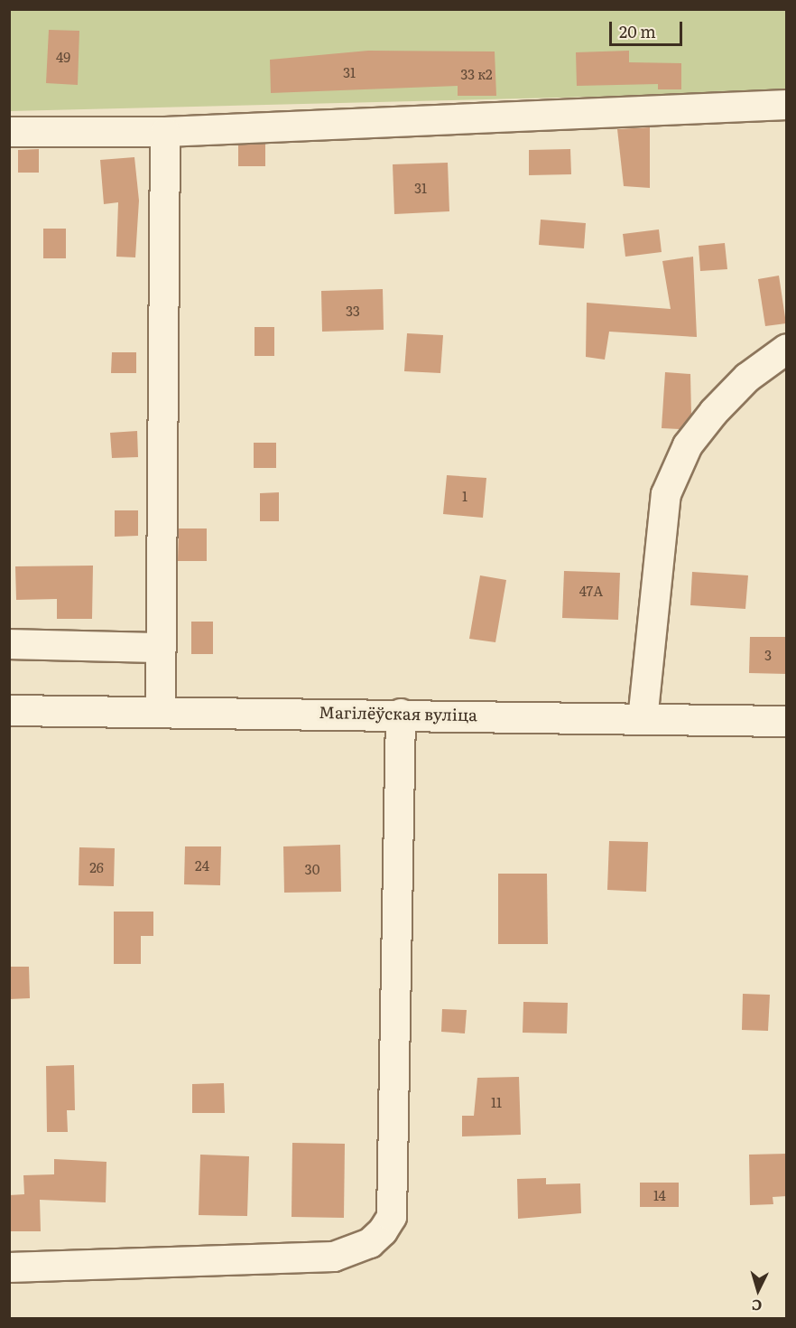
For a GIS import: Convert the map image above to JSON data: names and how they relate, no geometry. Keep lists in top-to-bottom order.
{
  "streets": {
    "main road": ["Магілёўская вуліца"]
  },
  "house_numbers": [
    "49",
    "31",
    "33 к2",
    "31",
    "33",
    "1",
    "47А",
    "3",
    "24",
    "26",
    "30",
    "11",
    "14"
  ],
  "scale_bar": "20 m",
  "north": "bottom"
}
